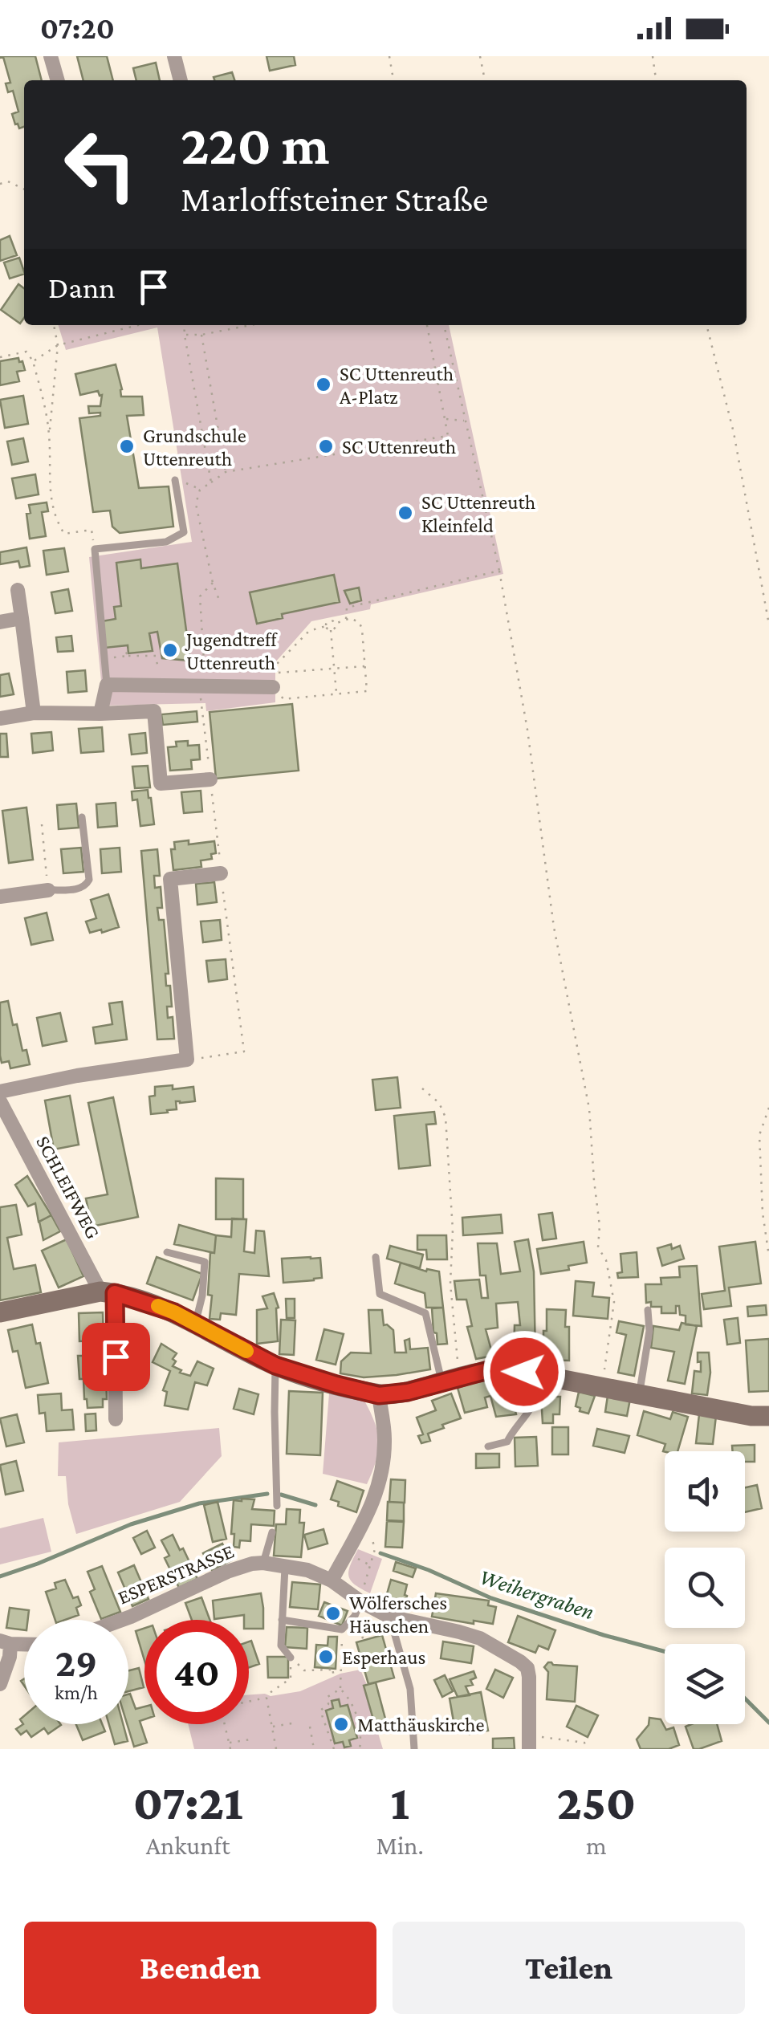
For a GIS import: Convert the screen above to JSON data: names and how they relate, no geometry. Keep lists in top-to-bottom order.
{
  "streets": {
    "street": ["SCHLEIFWEG", "ESPERSTRASSE"]
  },
  "water": ["Weihergraben"],
  "places": [
    "SC Uttenreuth A-Platz",
    "Grundschule Uttenreuth",
    "SC Uttenreuth",
    "SC Uttenreuth Kleinfeld",
    "Jugendtreff Uttenreuth",
    "Wölfersches Häuschen",
    "Esperhaus",
    "Matthäuskirche"
  ],
  "page": {
    "status": "07:20",
    "turn": ["220 m", "Marloffsteiner Straße"],
    "then": "Dann",
    "speed": "29 km/h",
    "limit": "40",
    "eta": [
      "07:21",
      "Ankunft",
      "1",
      "Min.",
      "250",
      "m"
    ],
    "buttons": ["Beenden", "Teilen"]
  }
}
